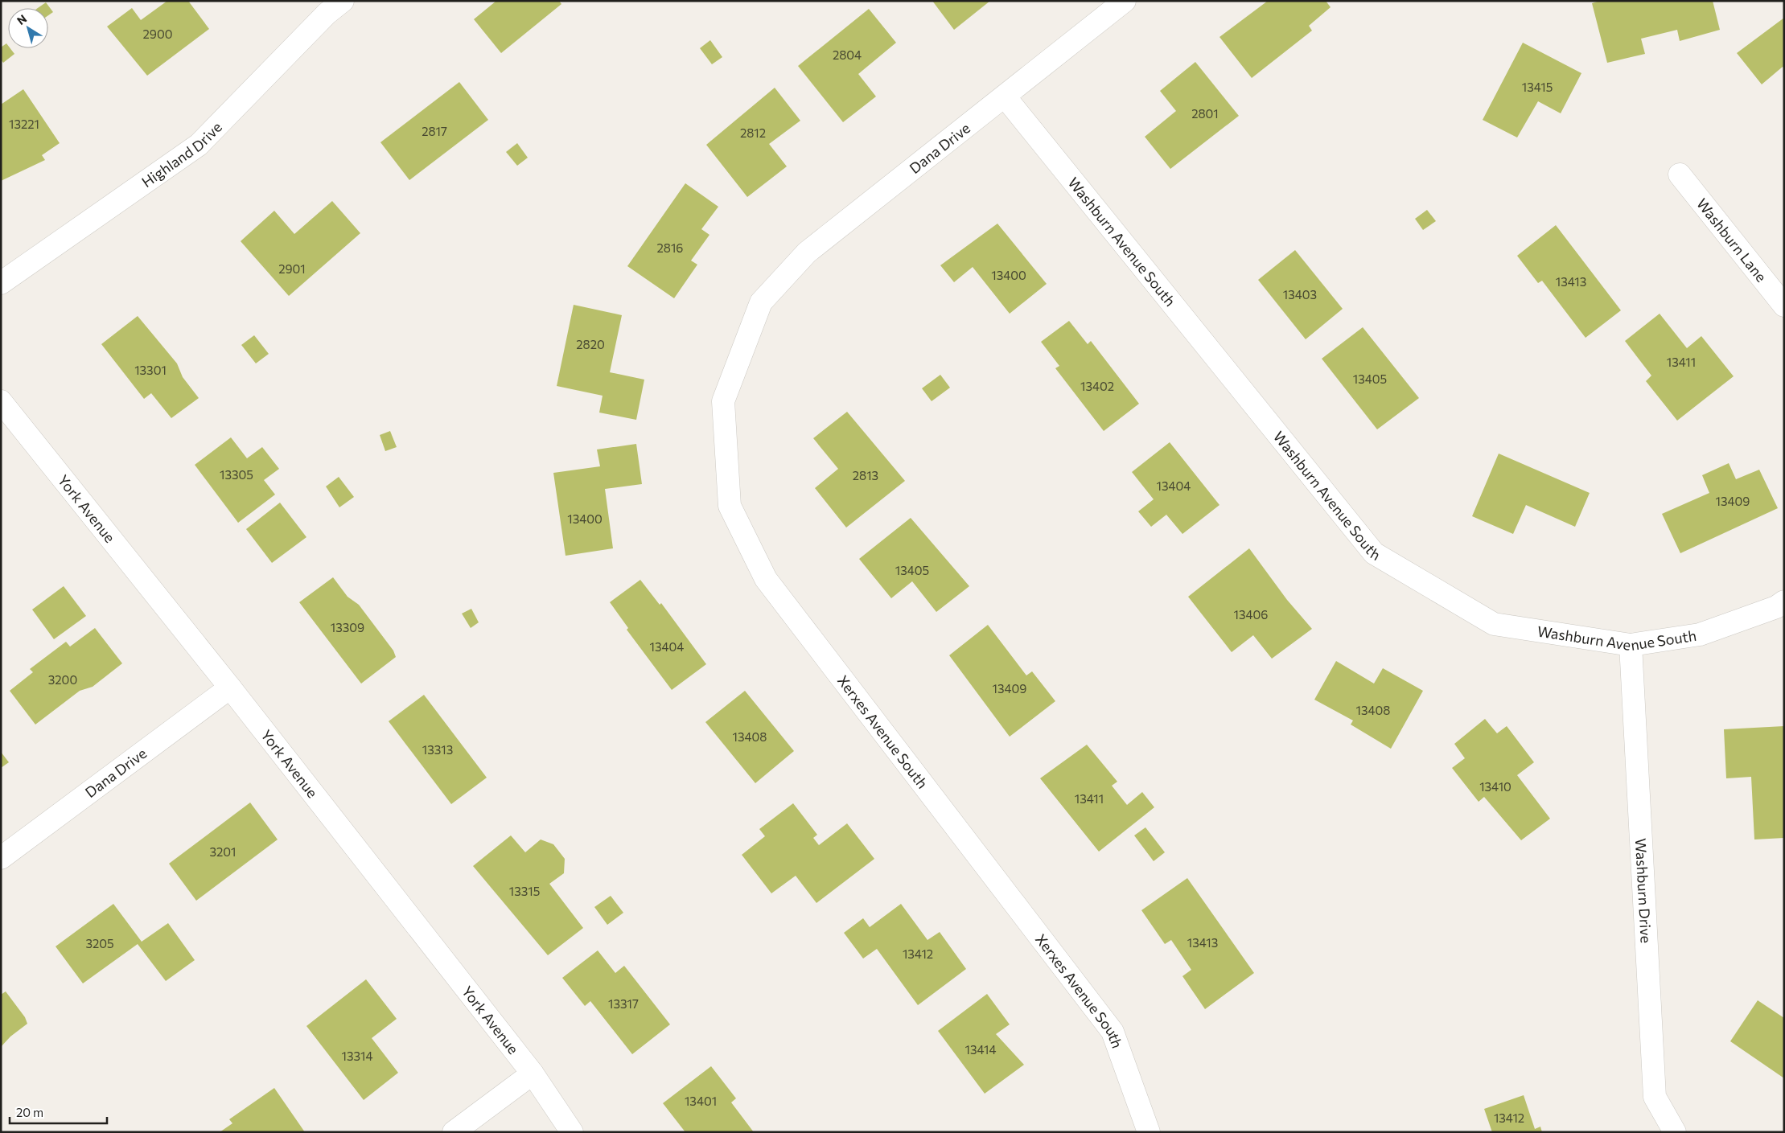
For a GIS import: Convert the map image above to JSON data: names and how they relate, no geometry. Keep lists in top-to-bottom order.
{
  "streets": {
    "street": [
      "Dana Drive",
      "Highland Drive",
      "Washburn Lane",
      "Washburn Avenue South",
      "York Avenue",
      "Xerxes Avenue South",
      "Washburn Drive"
    ]
  },
  "crossings": [
    ["Dana Drive", "Washburn Avenue South"],
    ["Dana Drive", "York Avenue"],
    ["Dana Drive", "Xerxes Avenue South"],
    ["Washburn Avenue South", "Washburn Drive"]
  ],
  "house_numbers": [
    "2900",
    "2804",
    "13415",
    "2801",
    "13221",
    "2817",
    "2812",
    "2816",
    "2901",
    "13400",
    "13413",
    "13403",
    "2820",
    "13411",
    "13301",
    "13405",
    "13402",
    "13305",
    "2813",
    "13404",
    "13409",
    "13400",
    "13405",
    "13406",
    "13309",
    "13404",
    "3200",
    "13409",
    "13408",
    "13408",
    "13313",
    "13410",
    "13411",
    "3201",
    "13315",
    "13413",
    "3205",
    "13412",
    "13317",
    "13414",
    "13314",
    "13401",
    "13412"
  ],
  "scale_bar": "20 m",
  "north": "top left"
}
